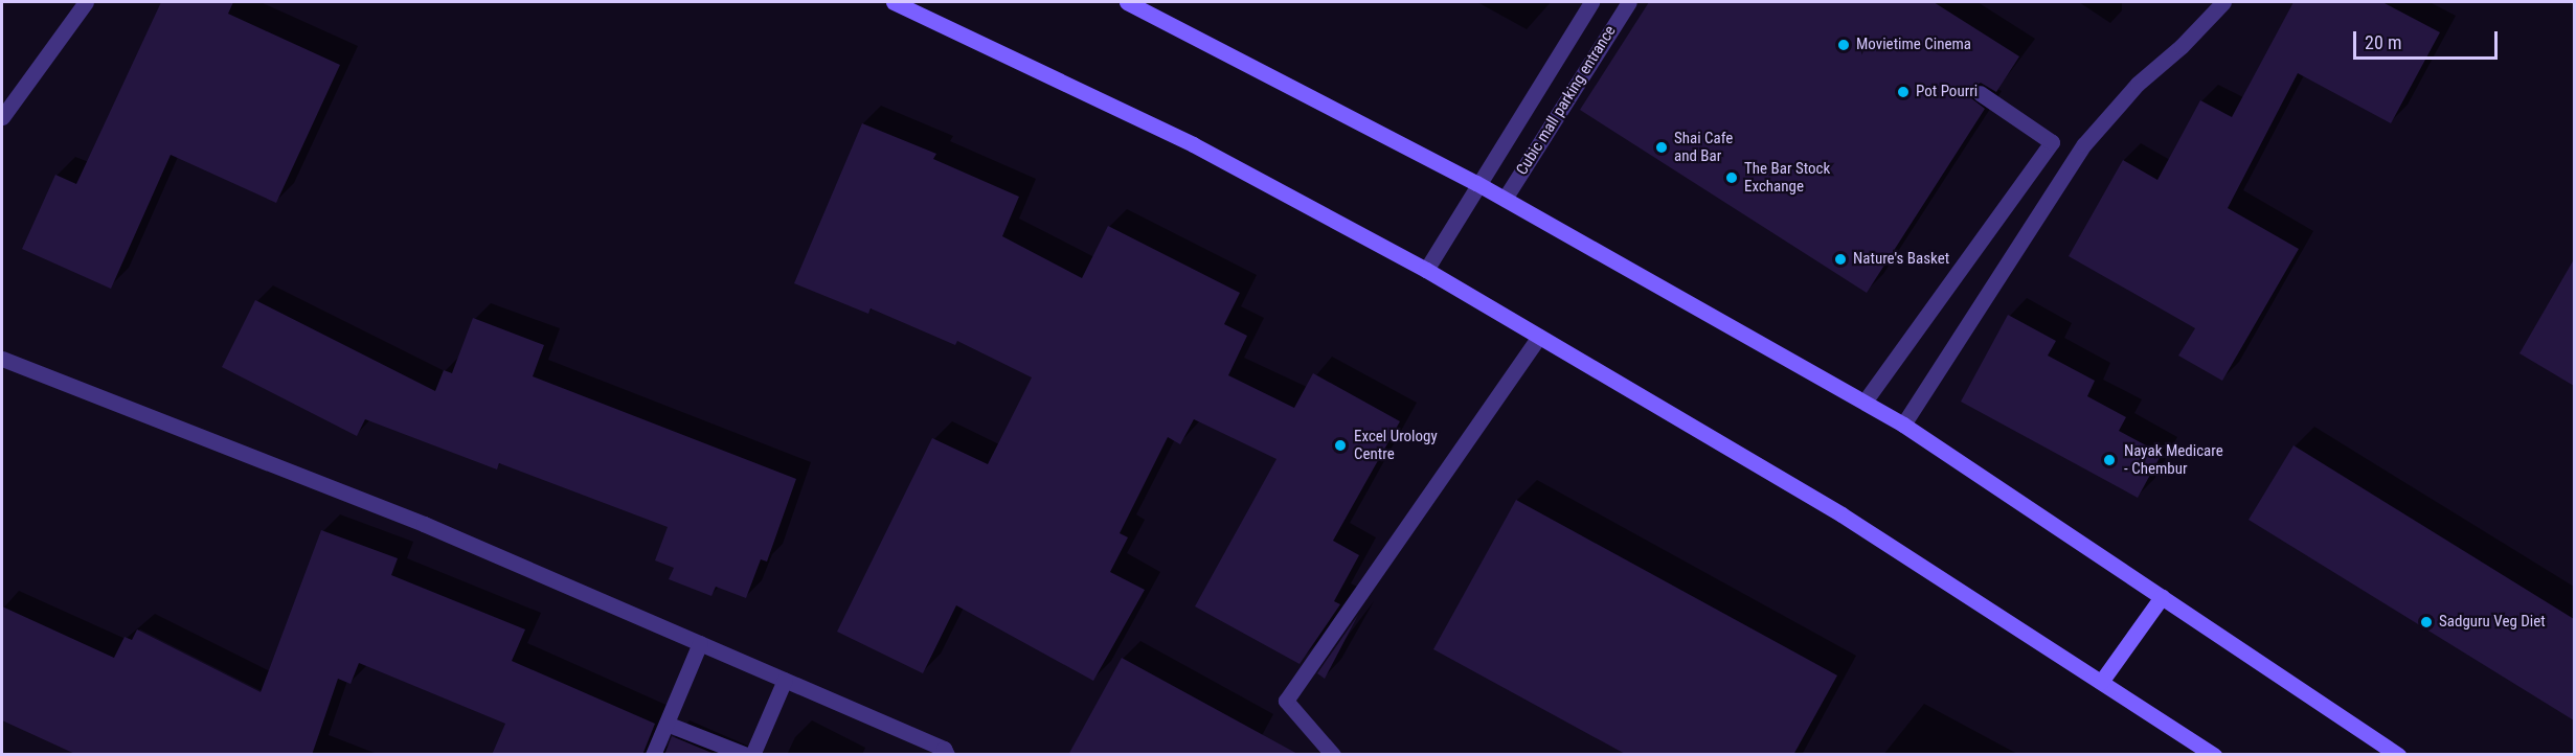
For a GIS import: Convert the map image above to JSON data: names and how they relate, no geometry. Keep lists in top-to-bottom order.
{
  "streets": {
    "street": ["Cubic mall parking entrance"]
  },
  "places": [
    "Movietime Cinema",
    "Pot Pourri",
    "Shai Cafe and Bar",
    "The Bar Stock Exchange",
    "Nature's Basket",
    "Excel Urology Centre",
    "Nayak Medicare - Chembur",
    "Sadguru Veg Diet"
  ],
  "scale_bar": "20 m"
}
